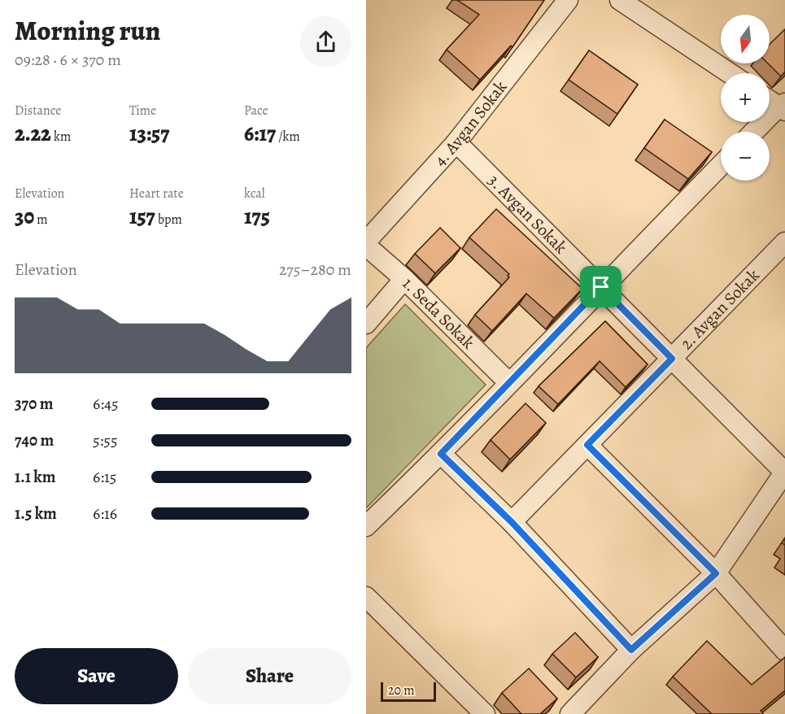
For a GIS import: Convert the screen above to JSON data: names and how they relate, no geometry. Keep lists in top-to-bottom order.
{
  "streets": {
    "street": [
      "4. Avgan Sokak",
      "3. Avgan Sokak",
      "2. Avgan Sokak",
      "1. Seda Sokak"
    ]
  },
  "crossings": [
    ["4. Avgan Sokak", "3. Avgan Sokak"],
    ["4. Avgan Sokak", "1. Seda Sokak"],
    ["3. Avgan Sokak", "2. Avgan Sokak"]
  ],
  "scale_bar": "20 m",
  "north": "bottom",
  "page": {
    "heading": ["Morning run", "09:28 · 6 × 370 m"],
    "map_buttons": ["+", "−"],
    "stats": [
      ["Distance", "2.22 km"],
      ["Time", "13:57"],
      ["Pace", "6:17 /km"],
      ["Elevation", "30 m"],
      ["Heart rate", "157 bpm"],
      ["kcal", "175"]
    ],
    "chart": ["Elevation", "275–280 m"],
    "list": [
      {
        "name": "370 m",
        "note": "6:45"
      },
      {
        "name": "740 m",
        "note": "5:55"
      },
      {
        "name": "1.1 km",
        "note": "6:15"
      },
      {
        "name": "1.5 km",
        "note": "6:16"
      }
    ],
    "buttons": ["Save", "Share"],
    "scale": "20 m"
  }
}
